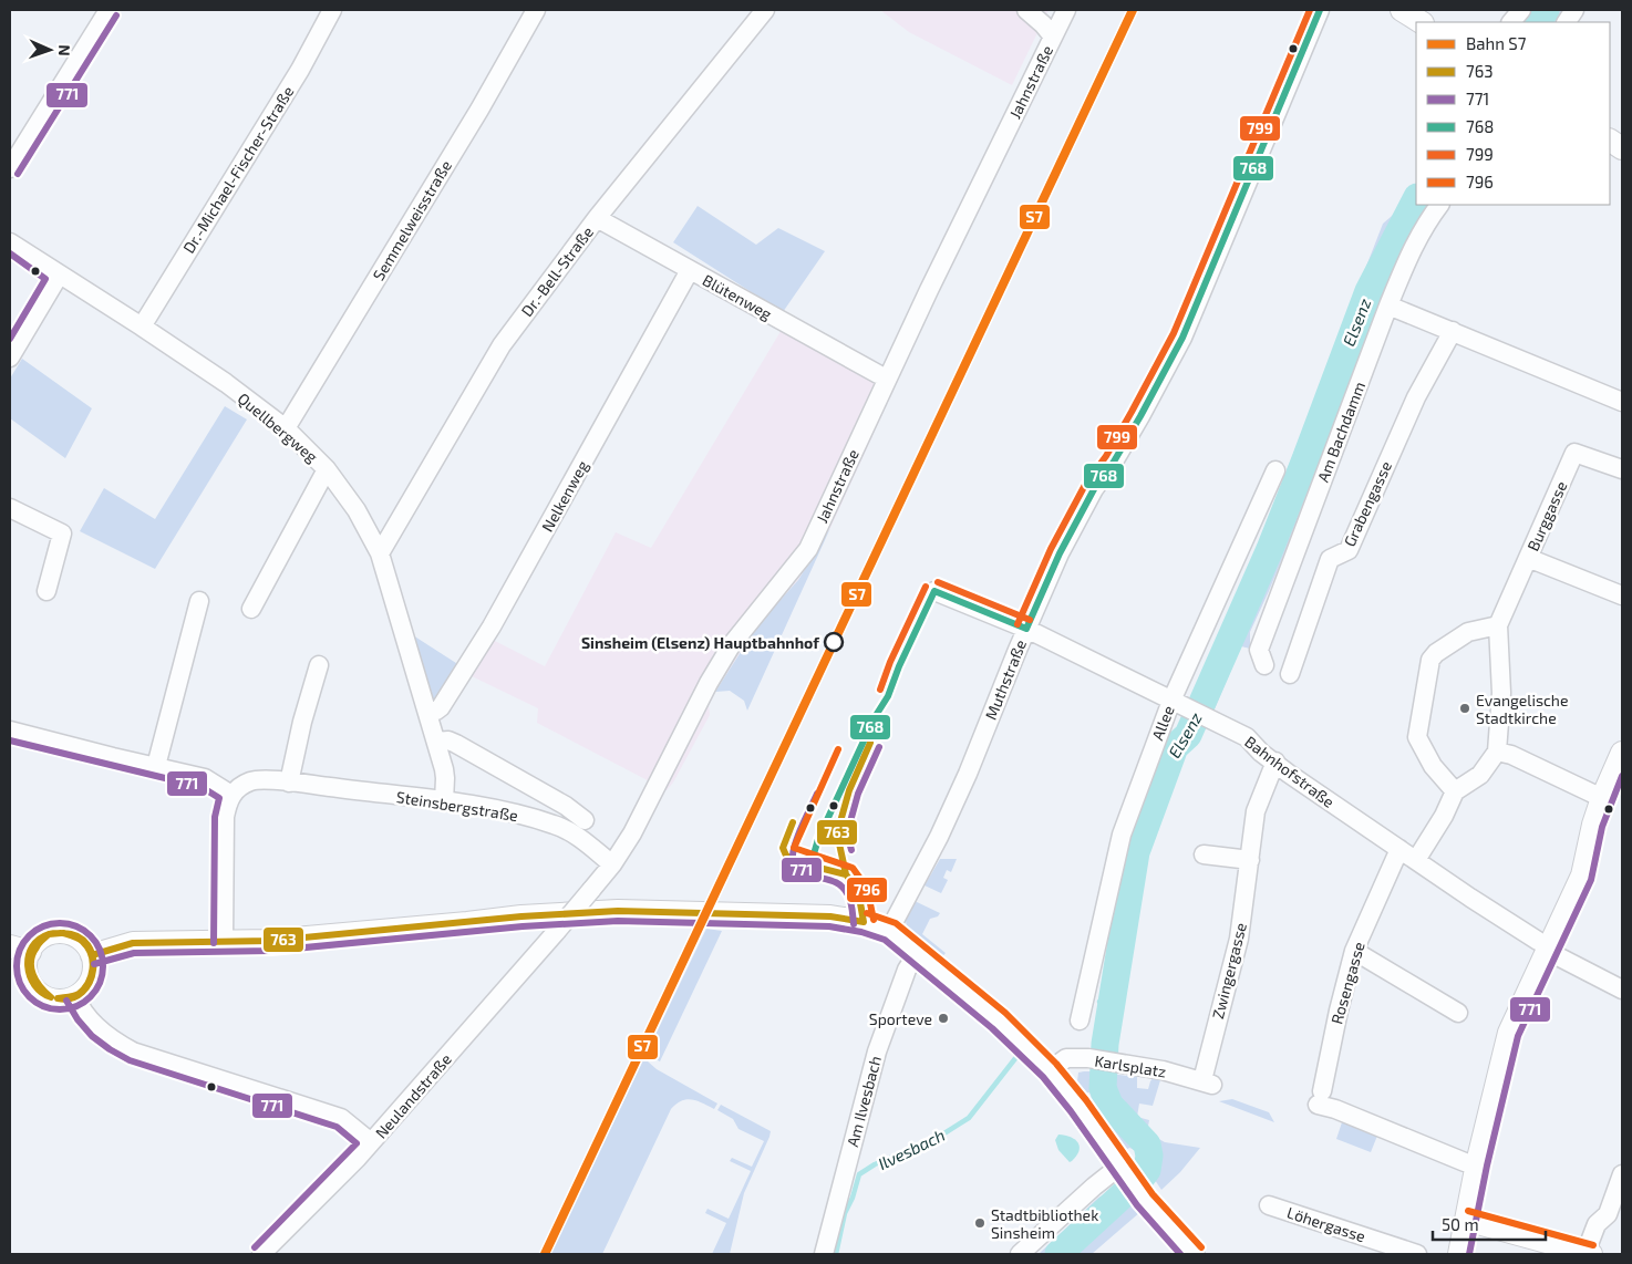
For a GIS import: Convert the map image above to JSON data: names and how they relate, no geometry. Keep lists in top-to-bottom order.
{
  "streets": {
    "street": [
      "Jahnstraße",
      "Dr.-Michael-Fischer-Straße",
      "Semmelweisstraße",
      "Dr.-Bell-Straße",
      "Blütenweg",
      "Quellbergweg",
      "Am Bachdamm",
      "Nelkenweg",
      "Grabengasse",
      "Burggasse",
      "Muthstraße",
      "Allee",
      "Bahnhofstraße",
      "Steinsbergstraße",
      "Zwingergasse",
      "Rosengasse",
      "Karlsplatz",
      "Neulandstraße",
      "Am Ilvesbach",
      "Löhergasse"
    ]
  },
  "crossings": [
    ["Jahnstraße", "Steinsbergstraße"],
    ["Jahnstraße", "Neulandstraße"],
    ["Dr.-Michael-Fischer-Straße", "Quellbergweg"],
    ["Semmelweisstraße", "Quellbergweg"],
    ["Dr.-Bell-Straße", "Blütenweg"],
    ["Dr.-Bell-Straße", "Quellbergweg"],
    ["Blütenweg", "Nelkenweg"],
    ["Quellbergweg", "Nelkenweg"],
    ["Quellbergweg", "Steinsbergstraße"],
    ["Muthstraße", "Bahnhofstraße"],
    ["Allee", "Bahnhofstraße"],
    ["Bahnhofstraße", "Zwingergasse"],
    ["Bahnhofstraße", "Rosengasse"],
    ["Zwingergasse", "Karlsplatz"]
  ],
  "water": ["Elsenz", "Ilvesbach"],
  "places": [
    "Sinsheim (Elsenz) Hauptbahnhof",
    "Evangelische Stadtkirche",
    "Sporteve",
    "Stadtbibliothek Sinsheim"
  ],
  "lines": [
    "rail line S7",
    "transit line 768",
    "transit line 799",
    "transit line 771",
    "transit line 763",
    "transit line 796"
  ],
  "legend": [
    "Bahn S7",
    "763",
    "771",
    "768",
    "799",
    "796"
  ],
  "scale_bar": "50 m",
  "north": "right"
}
